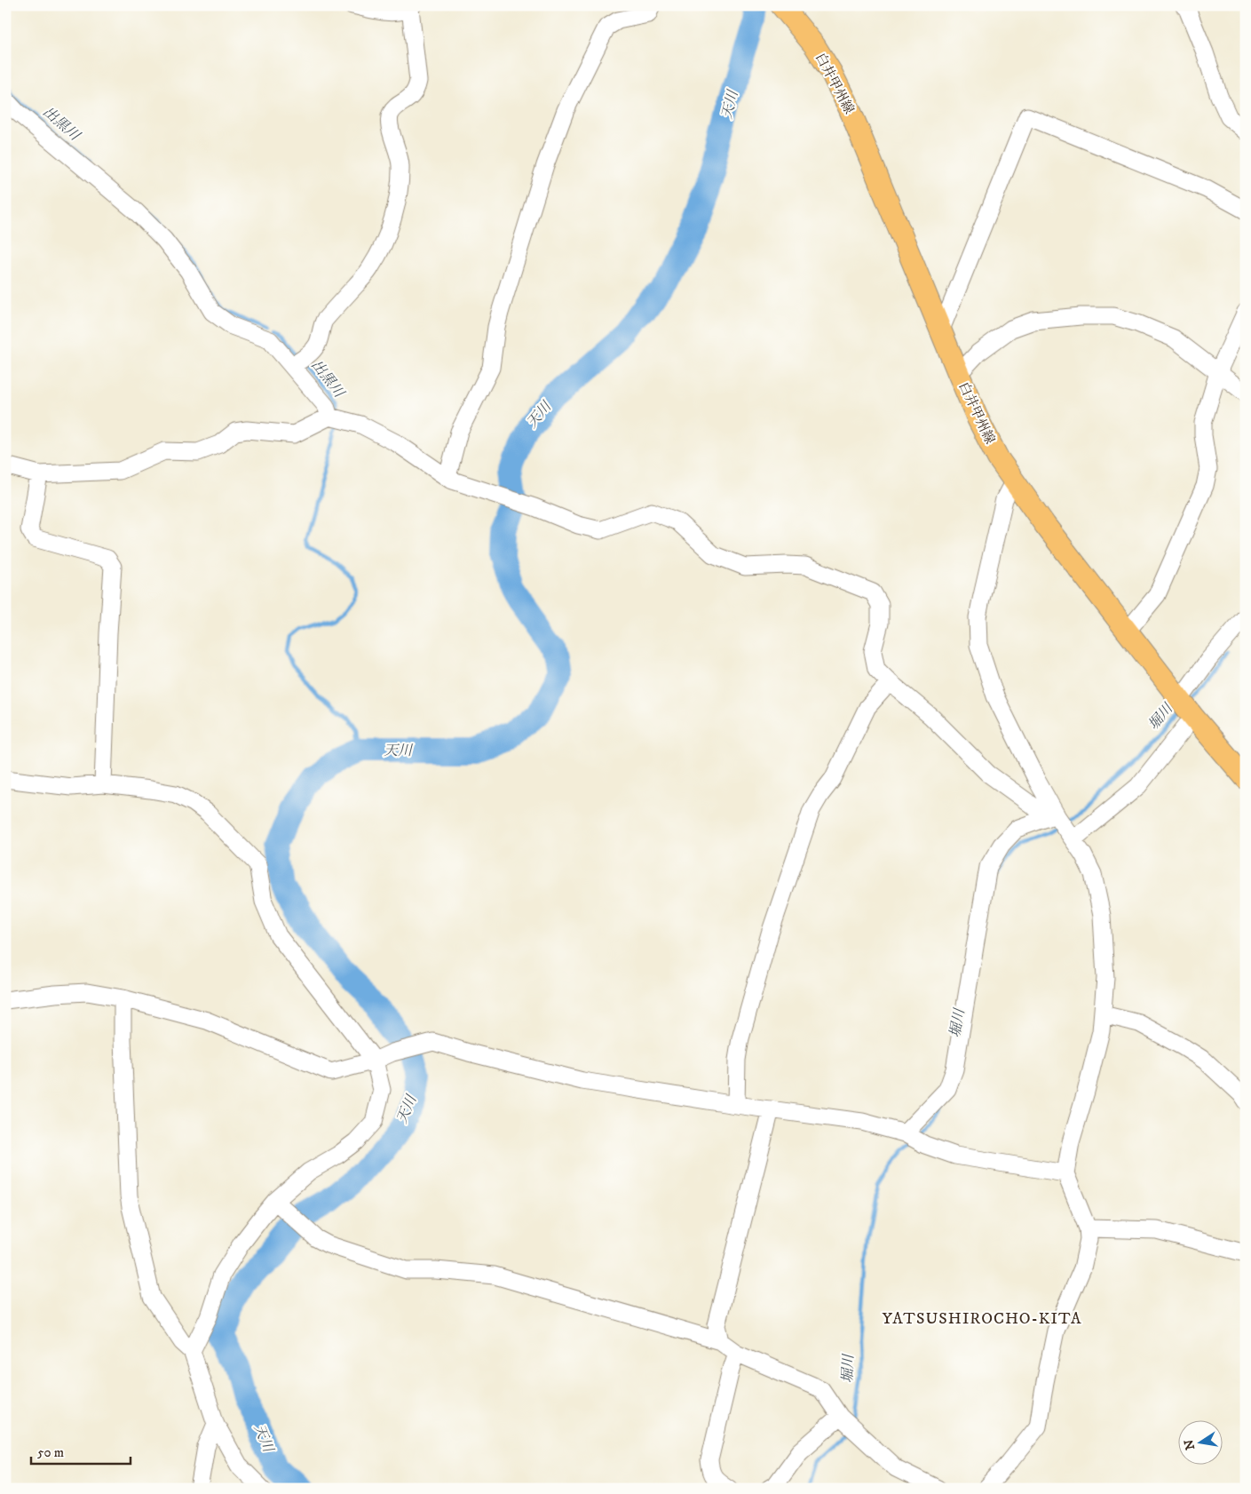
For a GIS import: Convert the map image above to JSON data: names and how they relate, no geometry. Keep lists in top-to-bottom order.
{
  "streets": {
    "main road": ["白井甲州線"]
  },
  "districts": ["YATSUSHIROCHO-KITA"],
  "water": ["天川", "出黒川", "堀川"],
  "scale_bar": "50 m",
  "north": "left"
}
